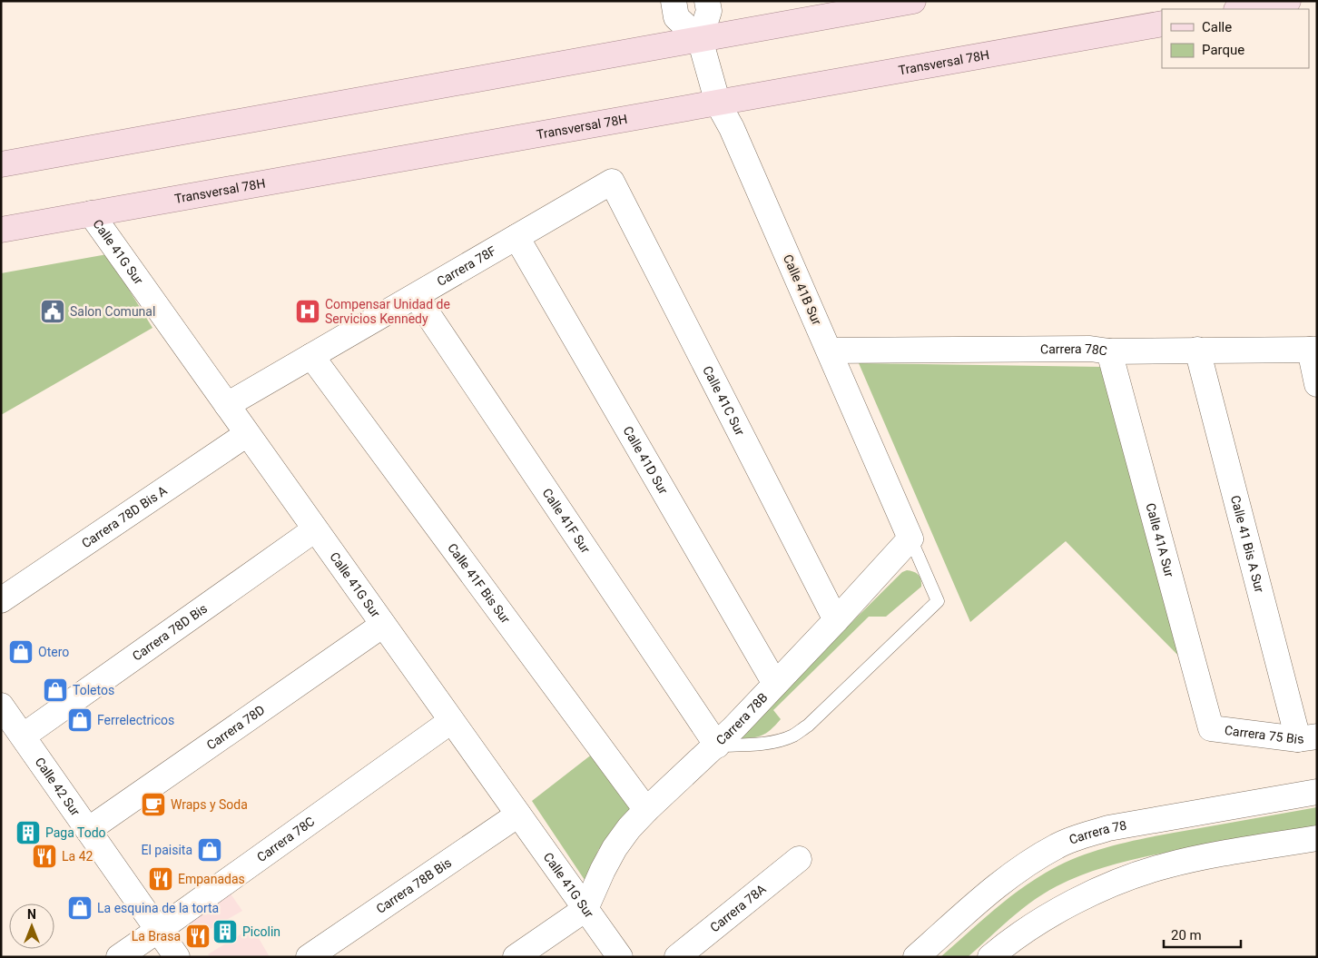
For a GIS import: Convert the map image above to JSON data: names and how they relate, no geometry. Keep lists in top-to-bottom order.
{
  "streets": {
    "main road": ["Transversal 78H"],
    "street": [
      "Calle 41G Sur",
      "Carrera 78F",
      "Calle 41B Sur",
      "Carrera 78C",
      "Calle 41C Sur",
      "Calle 41D Sur",
      "Carrera 78D Bis A",
      "Calle 41F Sur",
      "Calle 41A Sur",
      "Calle 41 Bis A Sur",
      "Calle 41F Bis Sur",
      "Carrera 78D Bis",
      "Carrera 78B",
      "Carrera 78D",
      "Carrera 75 Bis",
      "Calle 42 Sur",
      "Carrera 78",
      "Carrera 78B Bis",
      "Carrera 78A"
    ]
  },
  "crossings": [
    ["Transversal 78H", "Calle 41G Sur"],
    ["Transversal 78H", "Calle 41B Sur"],
    ["Calle 41G Sur", "Carrera 78F"],
    ["Calle 41G Sur", "Carrera 78C"],
    ["Calle 41G Sur", "Carrera 78D Bis A"],
    ["Calle 41G Sur", "Carrera 78D Bis"],
    ["Calle 41G Sur", "Carrera 78B"],
    ["Calle 41G Sur", "Carrera 78D"],
    ["Calle 41G Sur", "Carrera 78B Bis"],
    ["Carrera 78F", "Calle 41C Sur"],
    ["Carrera 78F", "Calle 41D Sur"],
    ["Carrera 78F", "Calle 41F Sur"],
    ["Carrera 78F", "Calle 41F Bis Sur"],
    ["Calle 41B Sur", "Carrera 78C"],
    ["Calle 41B Sur", "Carrera 78B"],
    ["Carrera 78C", "Calle 41A Sur"],
    ["Carrera 78C", "Calle 41 Bis A Sur"],
    ["Carrera 78C", "Calle 42 Sur"],
    ["Calle 41C Sur", "Carrera 78B"],
    ["Calle 41D Sur", "Carrera 78B"],
    ["Calle 41F Sur", "Carrera 78B"],
    ["Calle 41A Sur", "Carrera 75 Bis"],
    ["Calle 41 Bis A Sur", "Carrera 75 Bis"],
    ["Calle 41F Bis Sur", "Carrera 78B"],
    ["Carrera 78D Bis", "Calle 42 Sur"],
    ["Carrera 78D", "Calle 42 Sur"]
  ],
  "places": {
    "public building": ["Salon Comunal"],
    "hospital": ["Compensar Unidad de Servicios Kennedy"],
    "shop": [
      "Otero",
      "Toletos",
      "Ferrelectricos",
      "El paisita",
      "La esquina de la torta"
    ],
    "cafe": ["Wraps y Soda"],
    "building": ["Paga Todo", "Picolin"],
    "restaurant": ["La 42", "Empanadas", "La Brasa"]
  },
  "legend": ["Calle", "Parque"],
  "scale_bar": "20 m",
  "north": "top"
}
